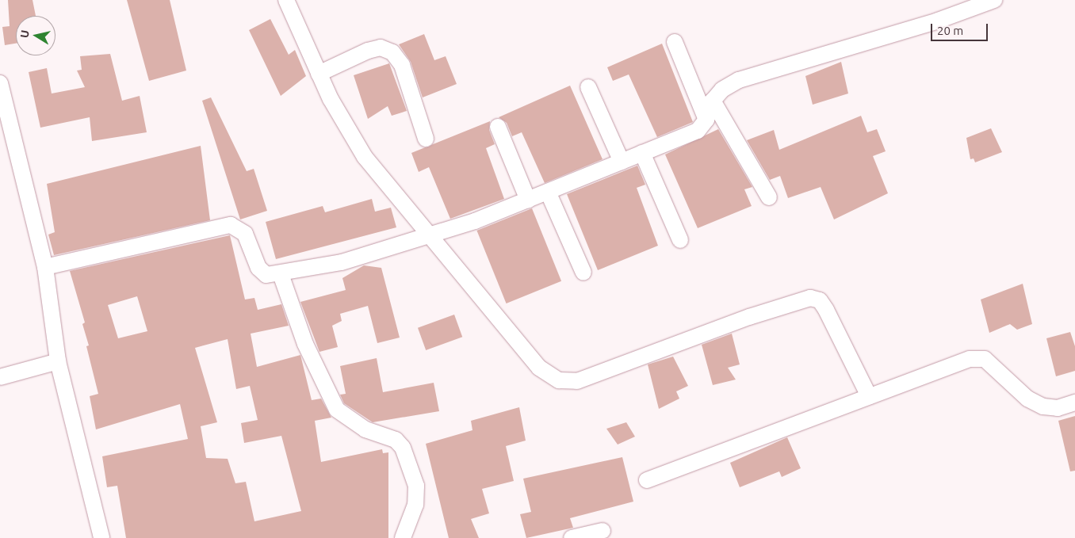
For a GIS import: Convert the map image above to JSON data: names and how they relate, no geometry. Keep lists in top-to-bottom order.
{
  "scale_bar": "20 m",
  "north": "left"
}
